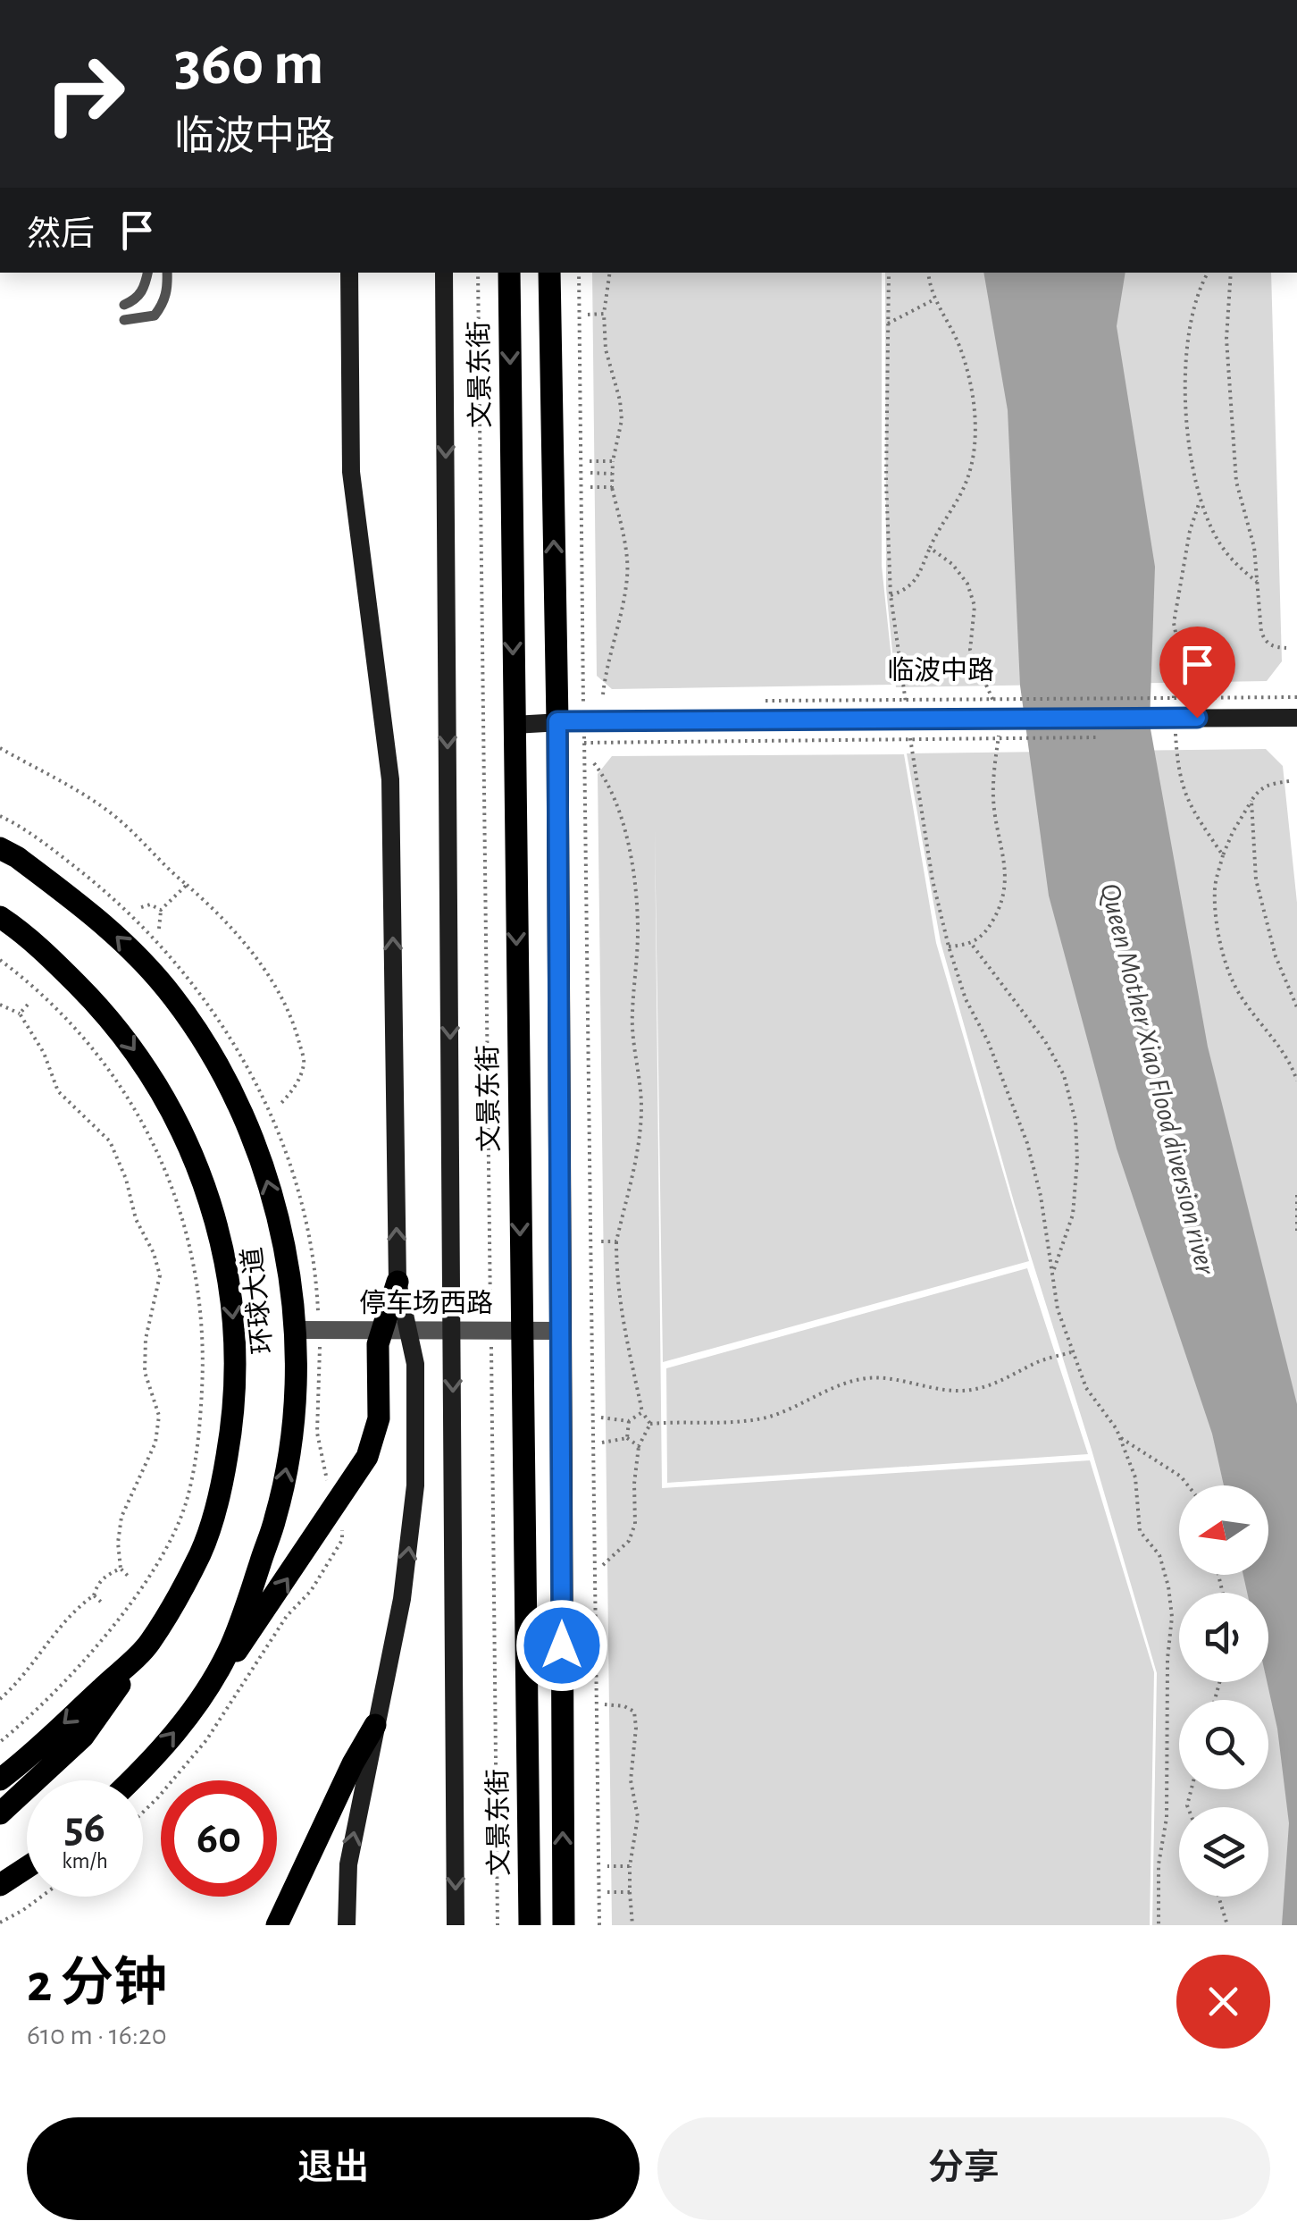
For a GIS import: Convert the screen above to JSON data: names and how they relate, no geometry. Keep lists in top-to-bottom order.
{
  "streets": {
    "main road": ["文景东街", "环球大道"],
    "street": ["临波中路", "停车场西路"]
  },
  "crossings": [
    ["文景东街", "临波中路"],
    ["文景东街", "停车场西路"],
    ["环球大道", "停车场西路"]
  ],
  "water": ["Queen Mother Xiao Flood diversion river"],
  "north": "left",
  "page": {
    "turn": ["360 m", "临波中路"],
    "then": "然后",
    "speed": "56 km/h",
    "limit": "60",
    "heading": ["2 分钟", "610 m · 16:20"],
    "buttons": ["退出", "分享"]
  }
}
